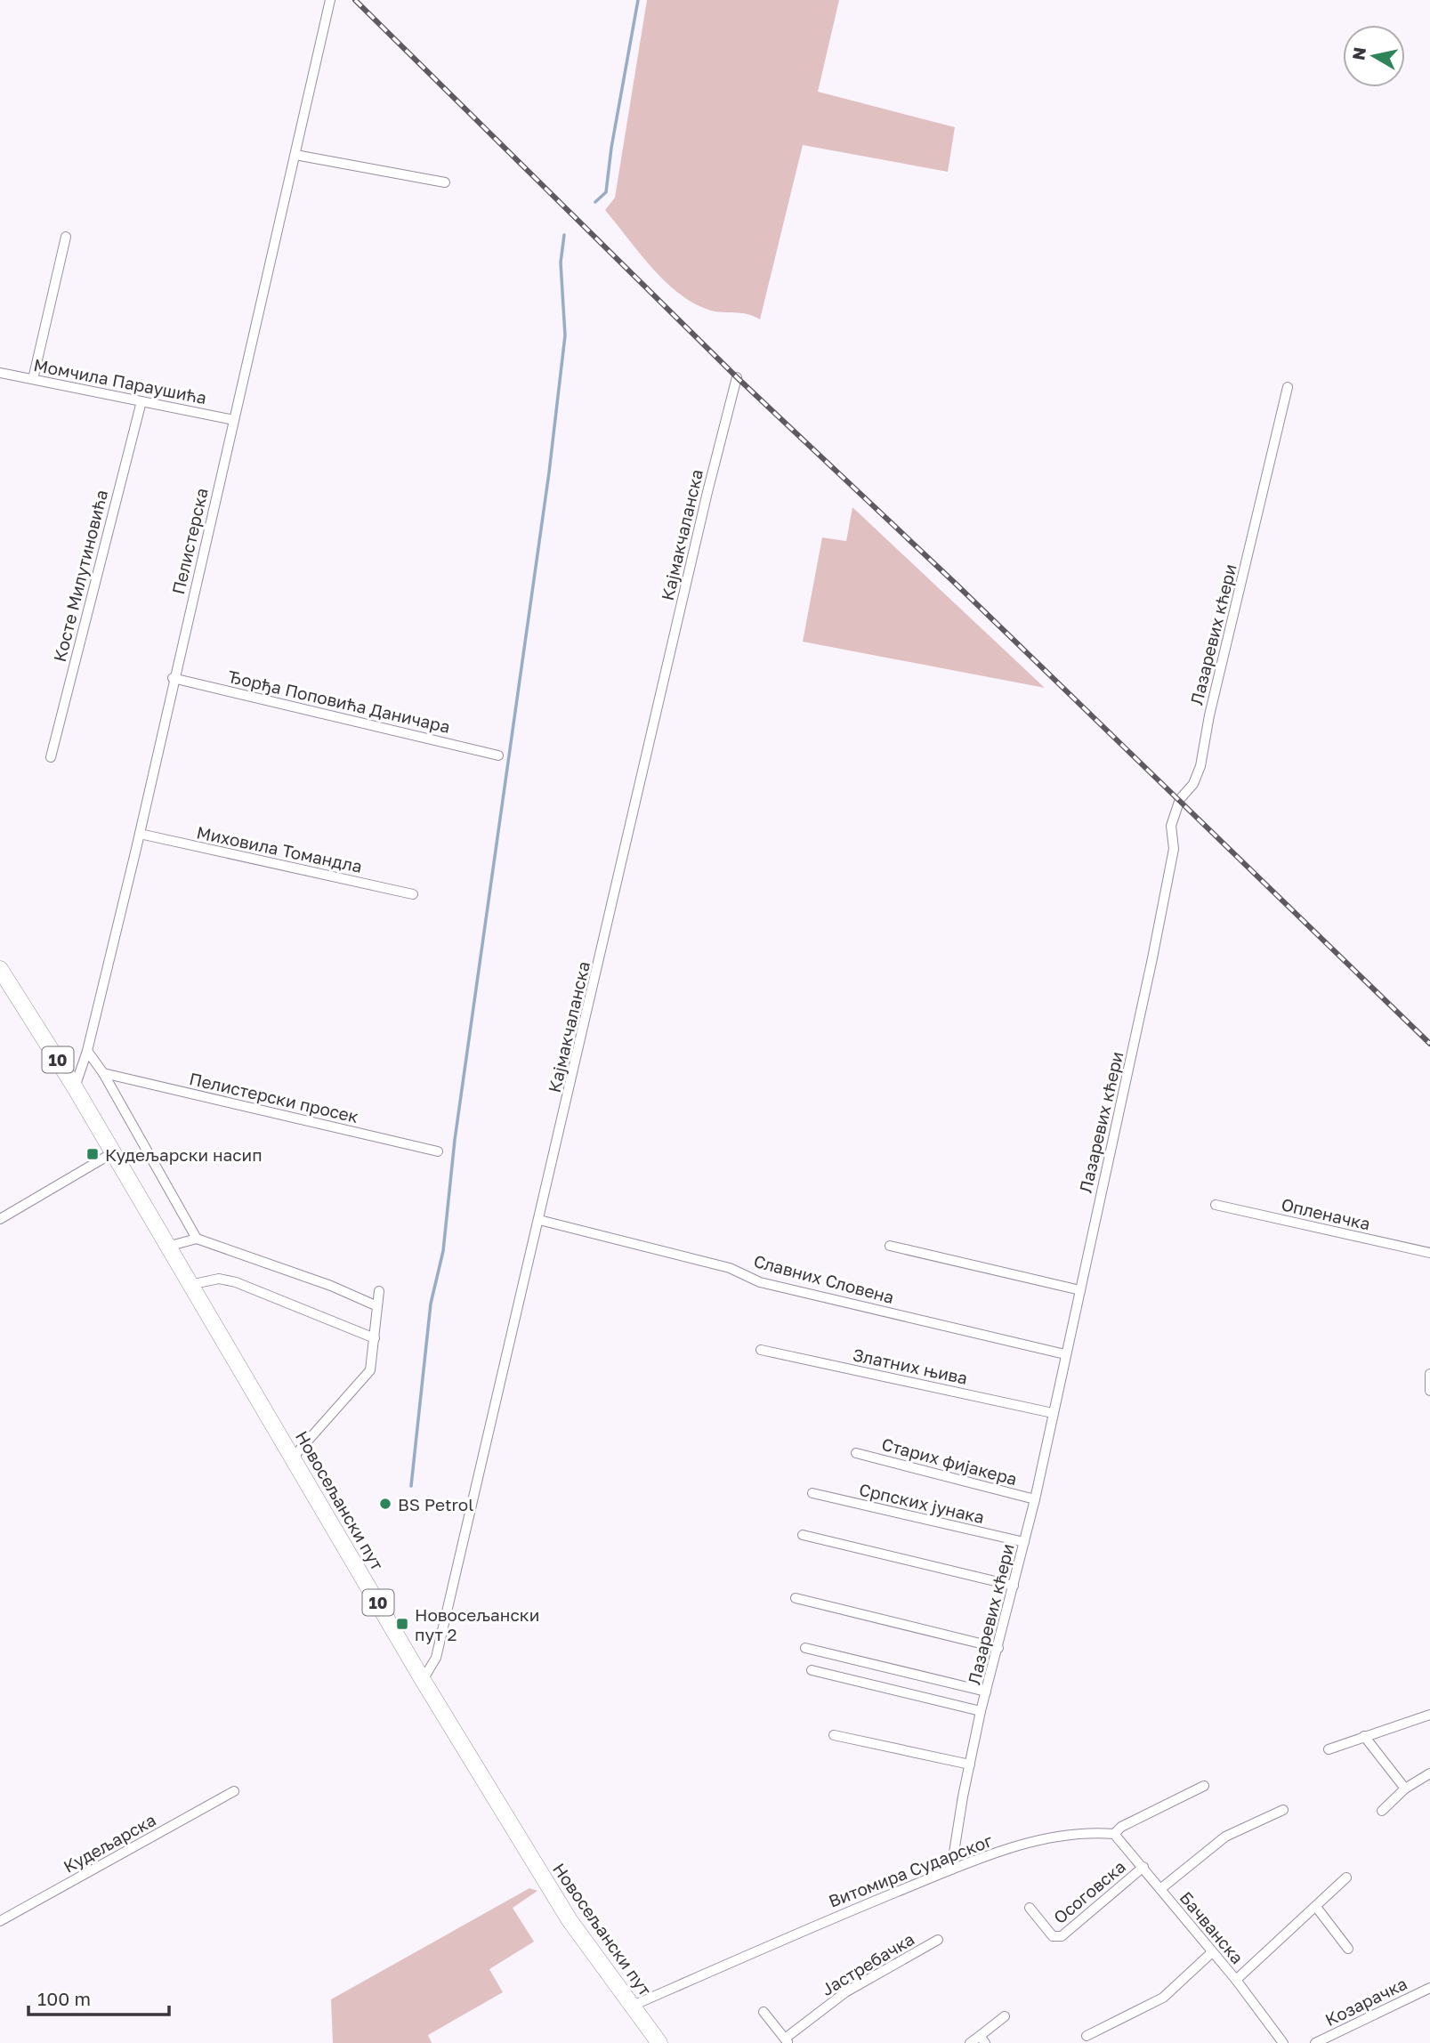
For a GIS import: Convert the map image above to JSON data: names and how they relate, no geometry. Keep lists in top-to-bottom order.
{
  "streets": {
    "main road": ["10", "Новосељански пут"],
    "street": [
      "Момчила Параушића",
      "Кајмакчаланска",
      "Пелистерска",
      "Косте Милутиновића",
      "Лазаревих кћери",
      "Ђорђа Поповића Даничара",
      "Миховила Томандла",
      "Пелистерски просек",
      "Опленачка",
      "Славних Словена",
      "Златних њива",
      "Старих фијакера",
      "Српских јунака",
      "Кудељарска",
      "Витомира Сударског",
      "Осоговска",
      "Бачванска",
      "Јастребачка",
      "Козарачка"
    ]
  },
  "crossings": [
    ["Момчила Параушића", "Пелистерска"],
    ["Момчила Параушића", "Косте Милутиновића"],
    ["Кајмакчаланска", "Славних Словена"],
    ["Кајмакчаланска", "Новосељански пут"],
    ["Пелистерска", "Ђорђа Поповића Даничара"],
    ["Пелистерска", "Миховила Томандла"],
    ["Пелистерска", "Новосељански пут"],
    ["Лазаревих кћери", "Славних Словена"],
    ["Лазаревих кћери", "Златних њива"],
    ["Лазаревих кћери", "Старих фијакера"],
    ["Лазаревих кћери", "Српских јунака"],
    ["Лазаревих кћери", "Витомира Сударског"],
    ["Новосељански пут", "Витомира Сударског"],
    ["Витомира Сударског", "Бачванска"],
    ["Осоговска", "Бачванска"]
  ],
  "places": {
    "transit": ["Кудељарски насип", "Новосељански пут 2"],
    "other": ["BS Petrol"]
  },
  "scale_bar": "100 m",
  "north": "left"
}
